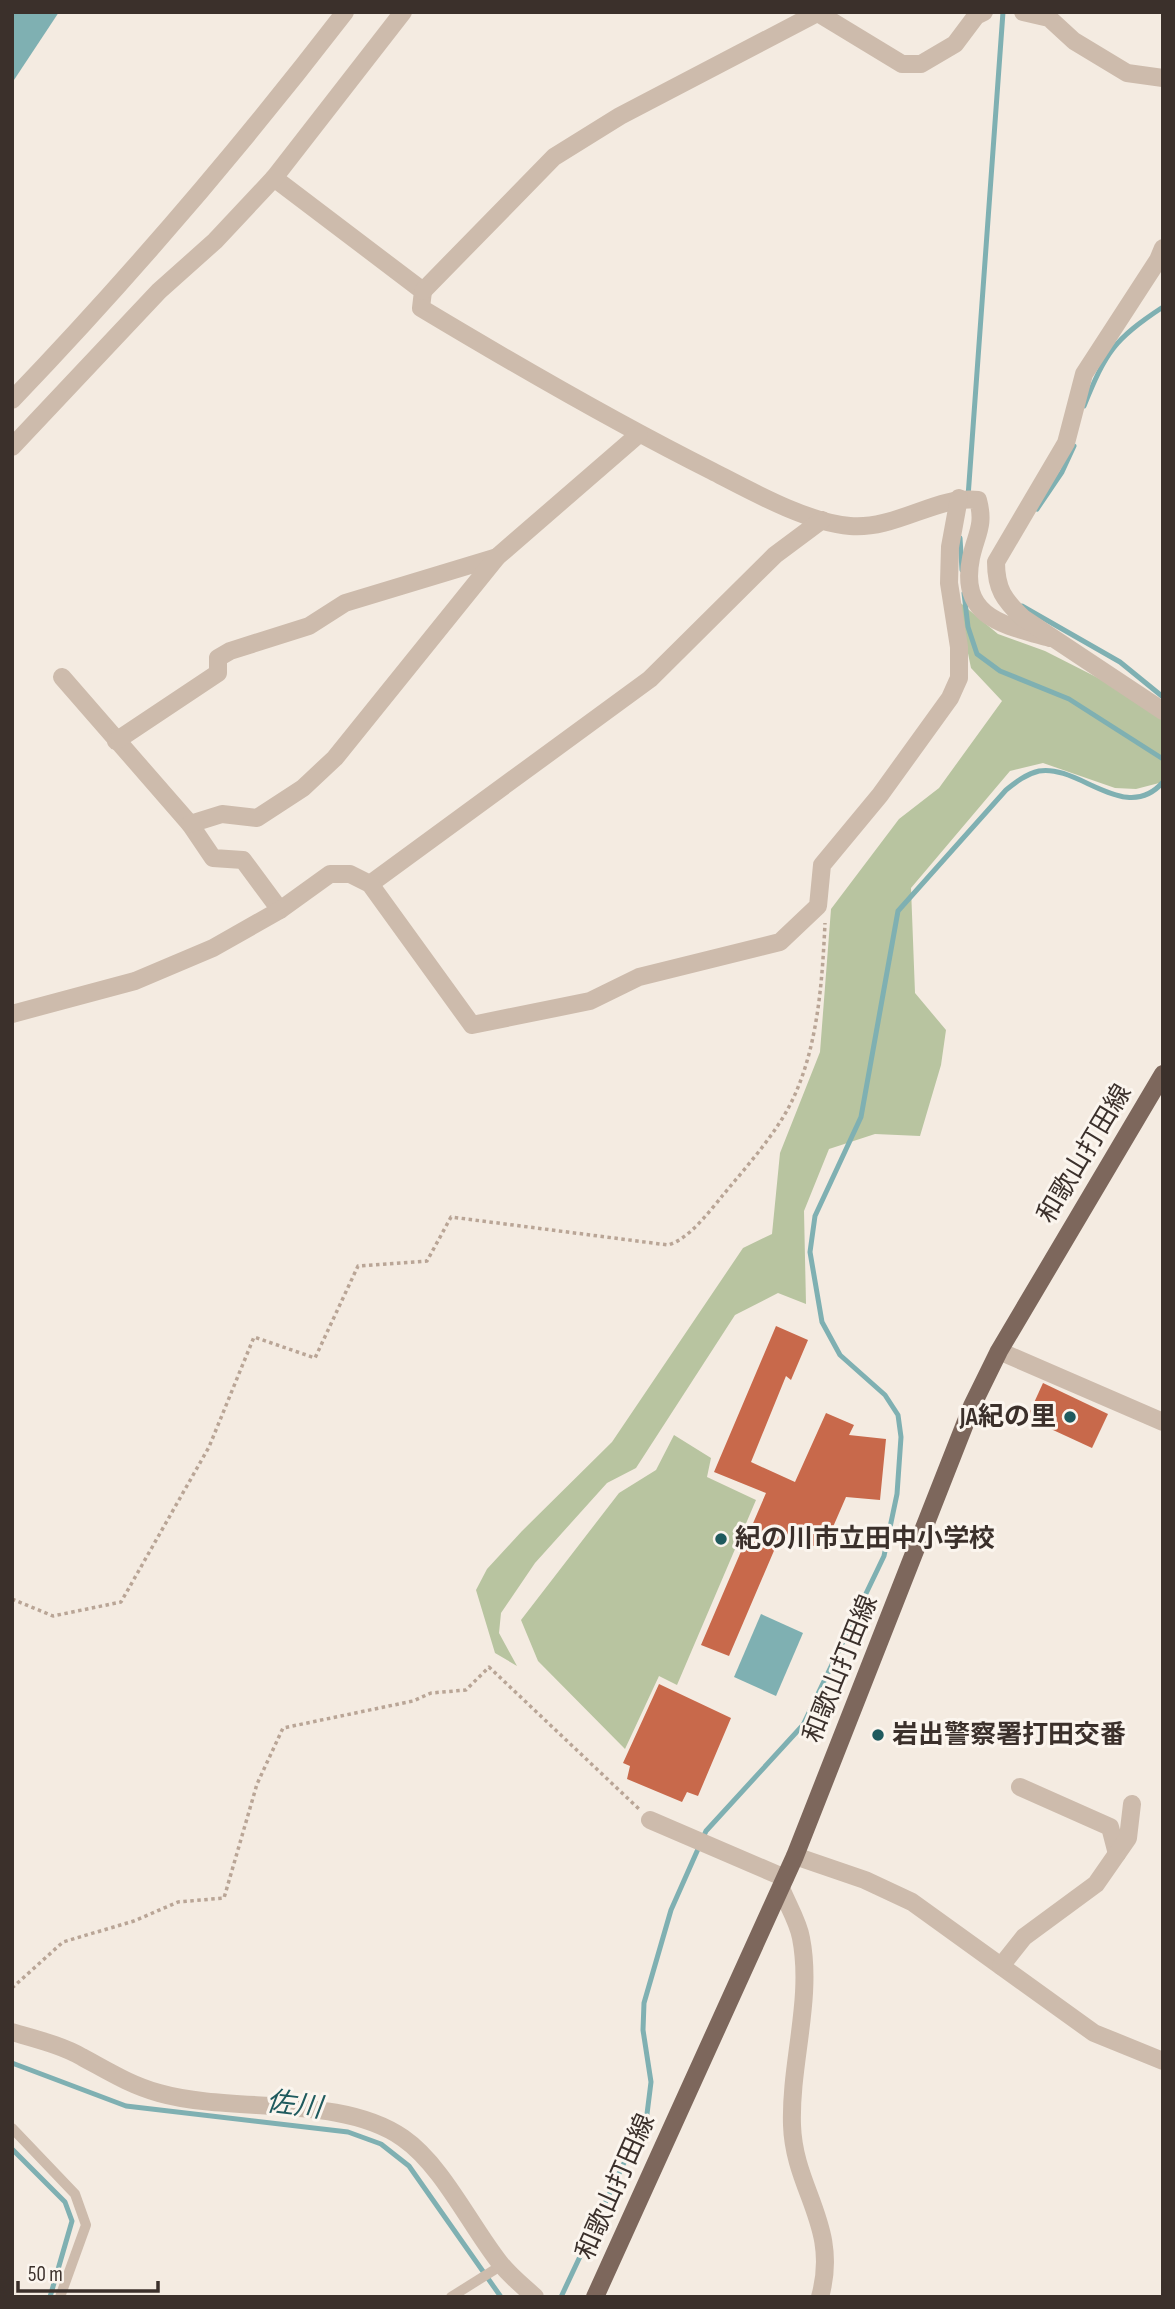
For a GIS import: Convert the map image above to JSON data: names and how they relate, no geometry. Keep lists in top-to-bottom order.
{
  "streets": {
    "main road": ["和歌山打田線"]
  },
  "water": ["佐川"],
  "places": ["JA紀の里", "紀の川市立田中小学校", "岩出警察署打田交番"],
  "scale_bar": "50 m"
}
